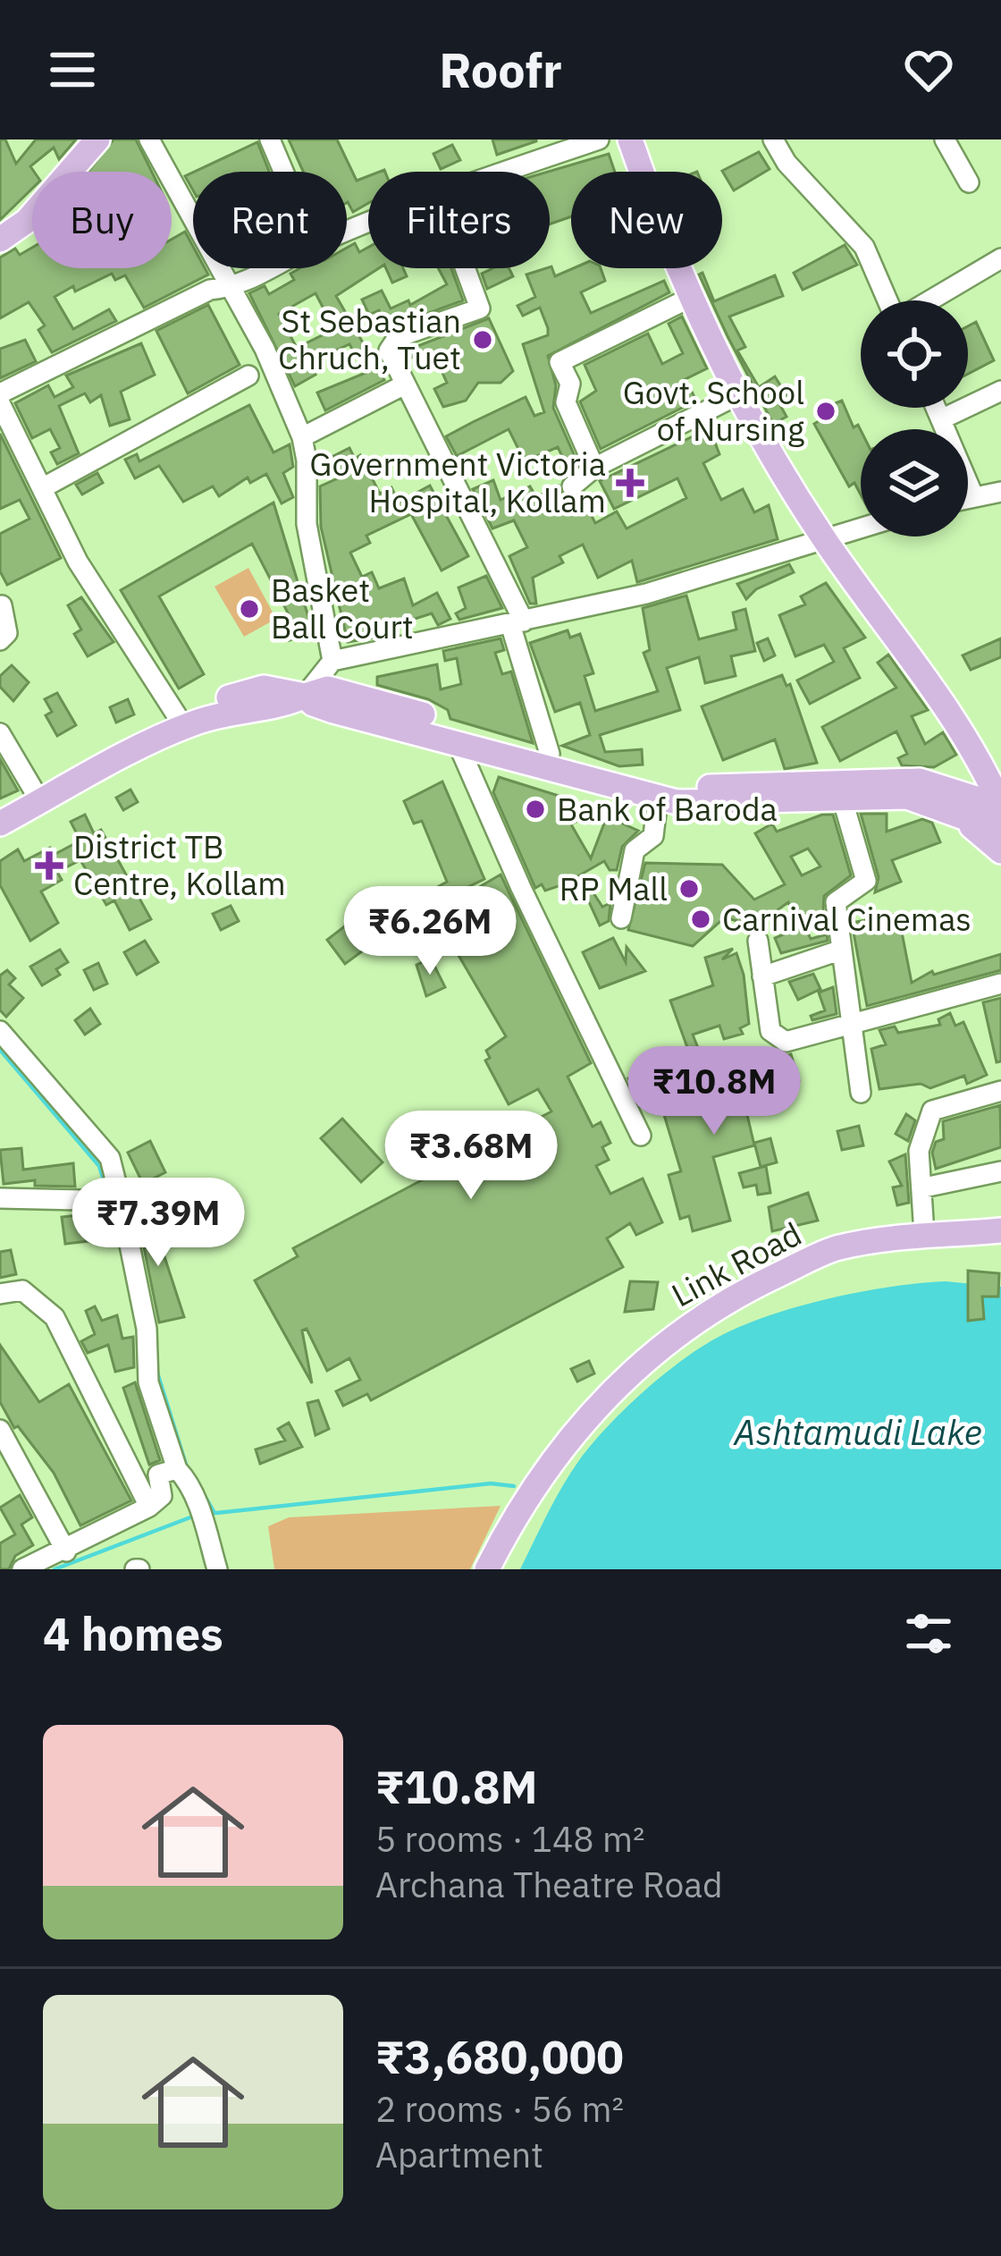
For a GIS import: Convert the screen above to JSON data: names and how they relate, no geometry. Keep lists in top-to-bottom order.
{
  "streets": {
    "main road": ["Link Road"]
  },
  "water": ["Ashtamudi Lake"],
  "places": {
    "other": [
      "St Sebastian Chruch, Tuet",
      "Govt. School of Nursing",
      "Basket Ball Court",
      "Bank of Baroda",
      "RP Mall",
      "Carnival Cinemas"
    ],
    "health": ["Government Victoria Hospital, Kollam", "District TB Centre, Kollam"]
  },
  "page": {
    "header": "Roofr",
    "chip": [
      "Buy",
      "Rent",
      "Filters",
      "New"
    ],
    "price": [
      "₹6.26M",
      "₹10.8M",
      "₹3.68M",
      "₹7.39M"
    ],
    "heading": "4 homes",
    "list": [
      {
        "name": "₹10.8M",
        "note": "5 rooms · 148 m² · Archana Theatre Road"
      },
      {
        "name": "₹3,680,000",
        "note": "2 rooms · 56 m² · Apartment"
      }
    ]
  }
}
